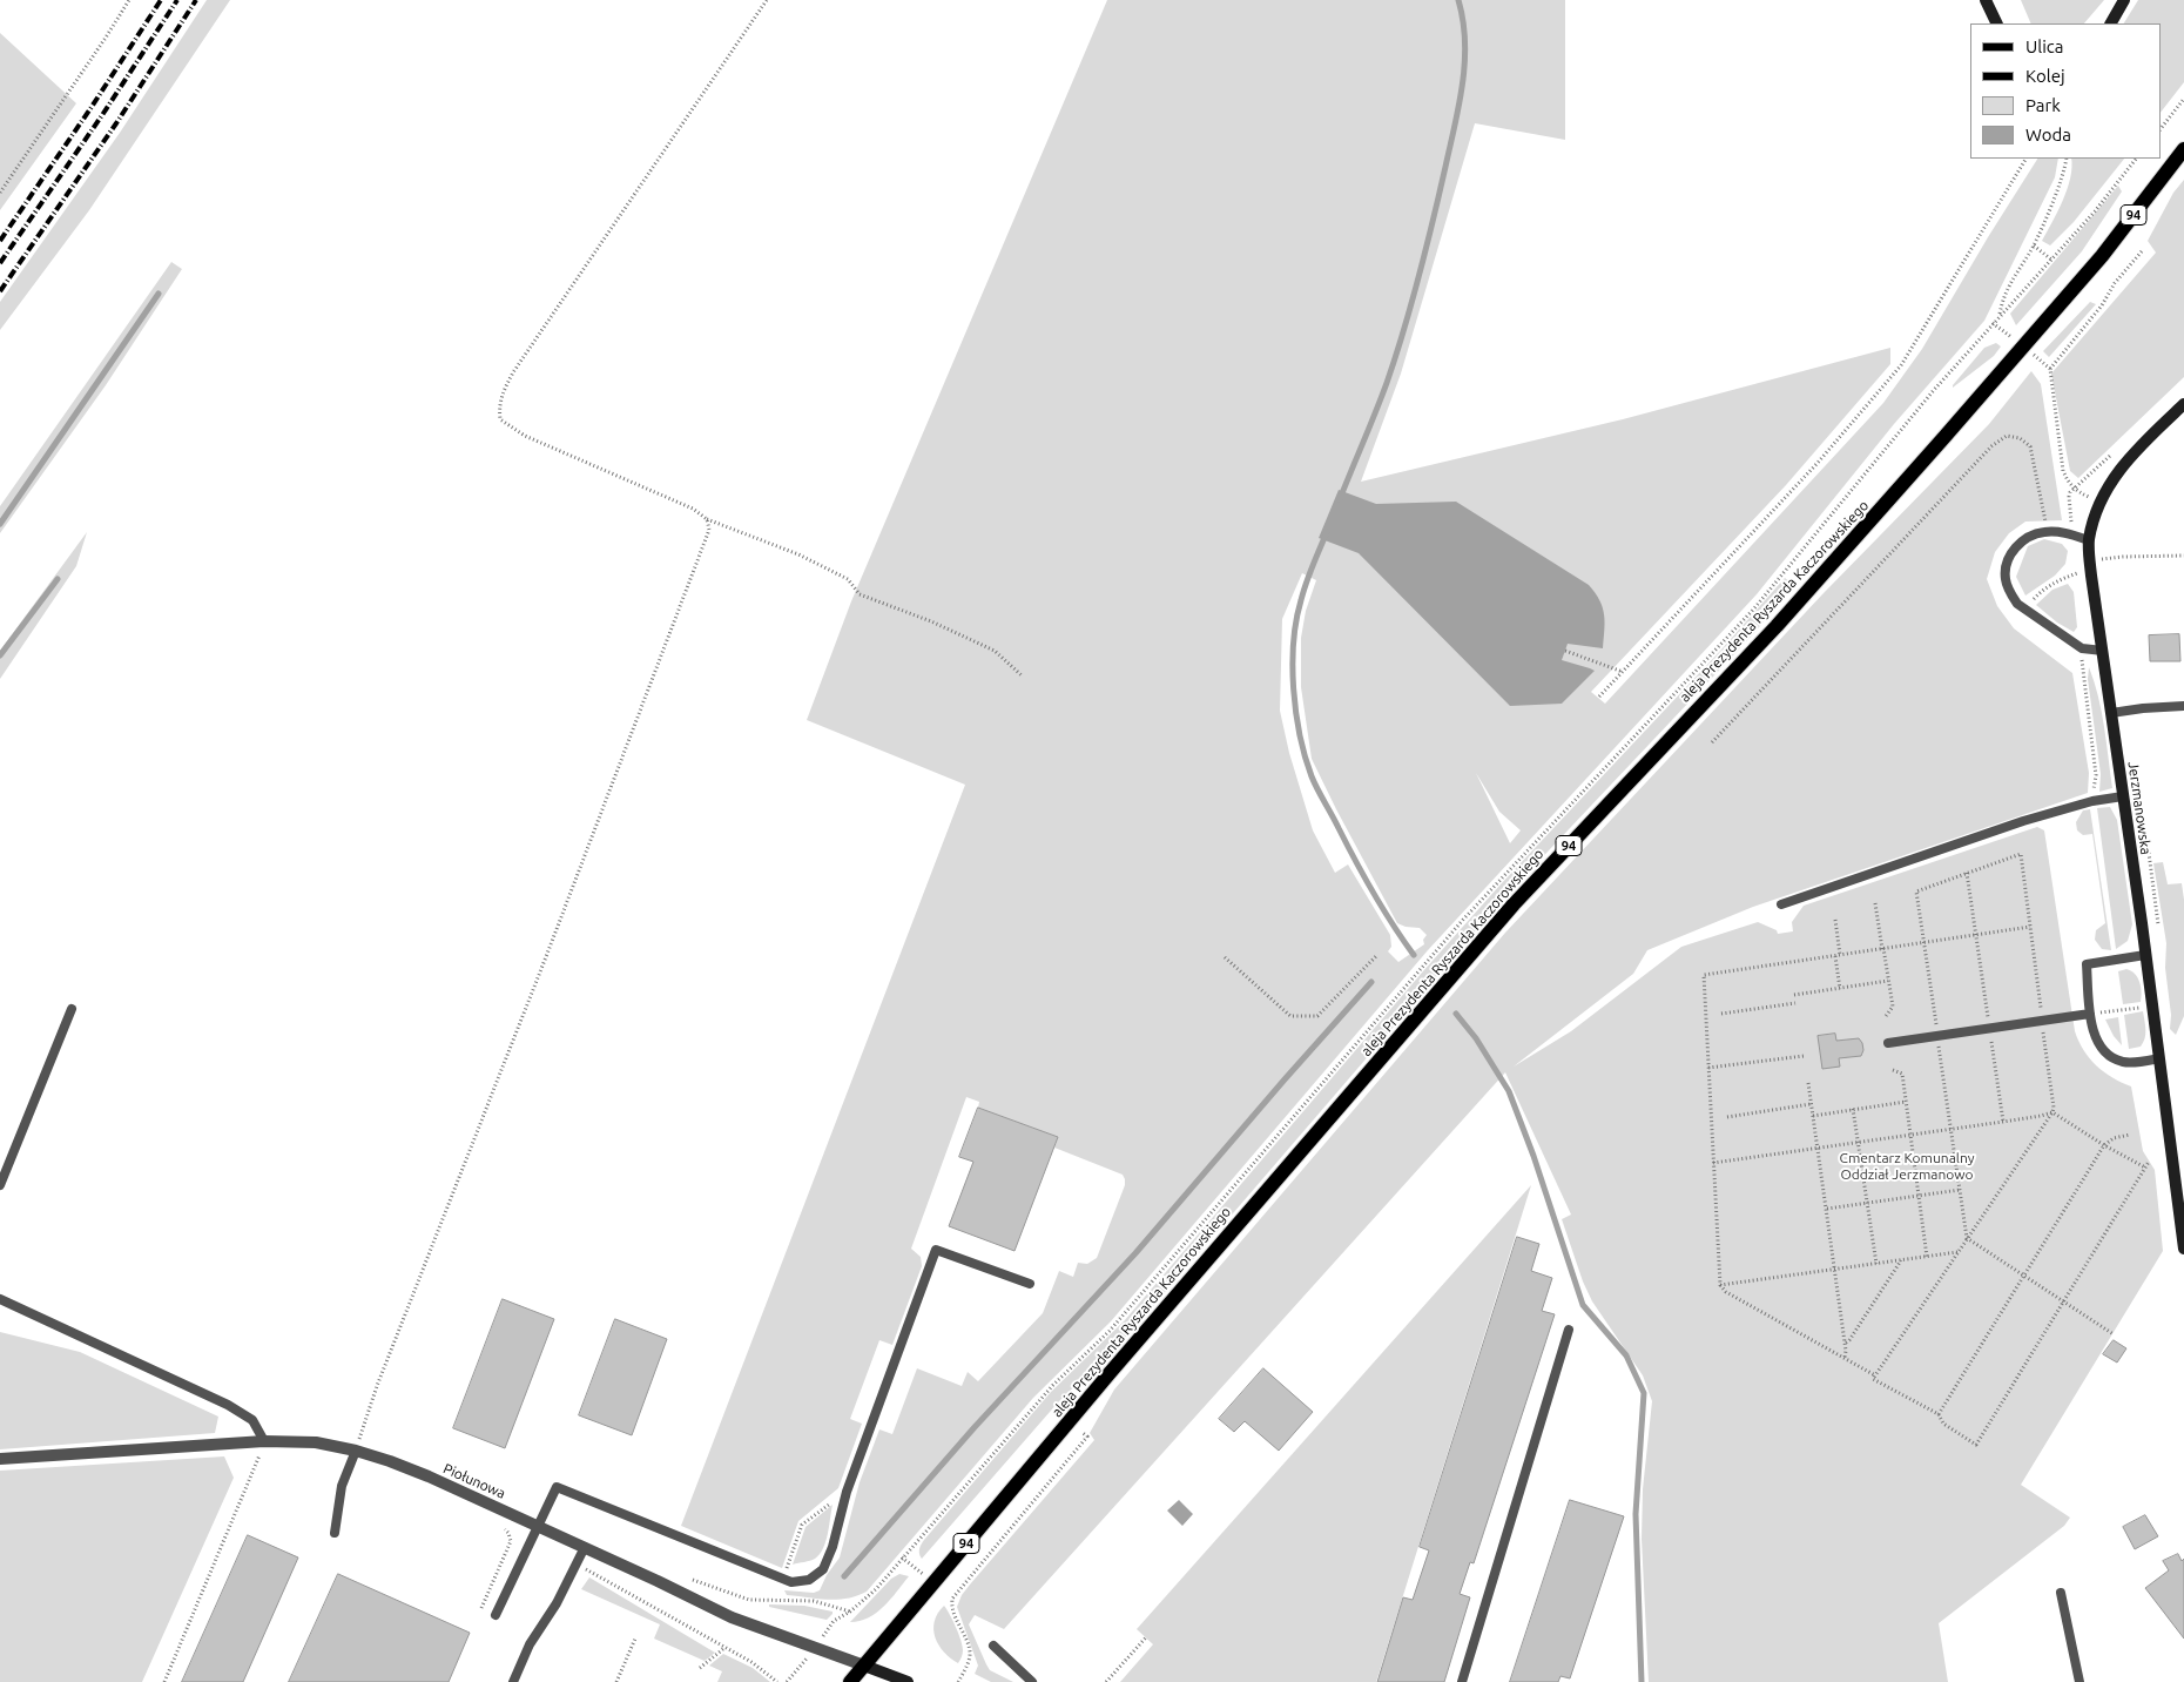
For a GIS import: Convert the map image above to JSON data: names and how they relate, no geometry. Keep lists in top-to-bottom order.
{
  "streets": {
    "main road": ["94", "aleja Prezydenta Ryszarda Kaczorowskiego"],
    "street": ["Jerzmanowska", "Piołunowa"]
  },
  "crossings": [
    ["aleja Prezydenta Ryszarda Kaczorowskiego", "Piołunowa"]
  ],
  "parks": ["Cmentarz Komunalny Oddział Jerzmanowo"],
  "legend": [
    "Ulica",
    "Kolej",
    "Park",
    "Woda"
  ]
}
